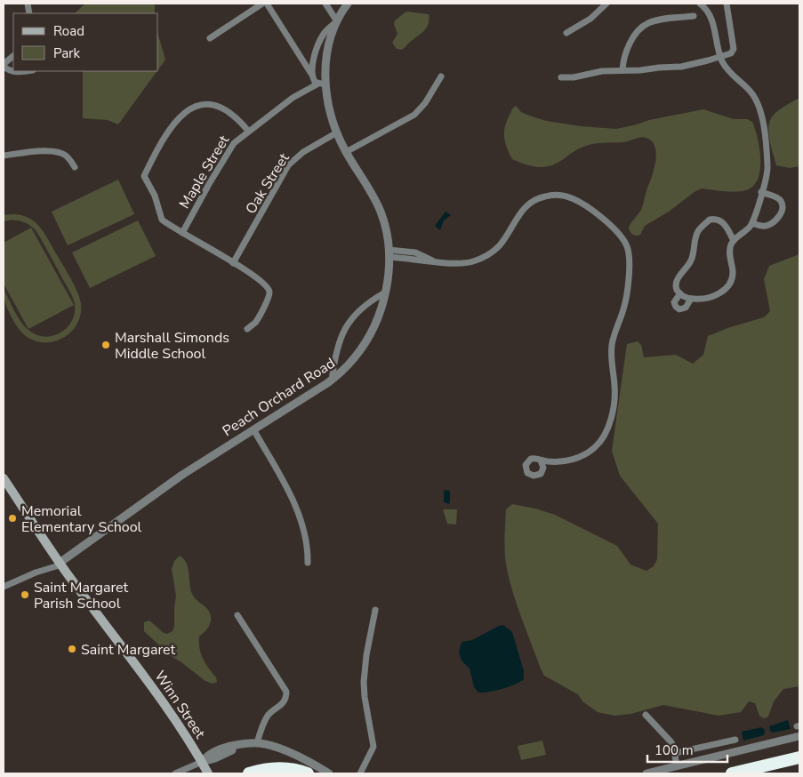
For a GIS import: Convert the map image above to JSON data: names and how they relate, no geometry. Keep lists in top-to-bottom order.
{
  "streets": {
    "main road": ["Winn Street"],
    "street": ["Maple Street", "Oak Street", "Peach Orchard Road"]
  },
  "crossings": [
    ["Maple Street", "Peach Orchard Road"],
    ["Oak Street", "Peach Orchard Road"],
    ["Peach Orchard Road", "Winn Street"]
  ],
  "places": [
    "Marshall Simonds Middle School",
    "Memorial Elementary School",
    "Saint Margaret Parish School",
    "Saint Margaret"
  ],
  "legend": ["Road", "Park"],
  "scale_bar": "100 m"
}
